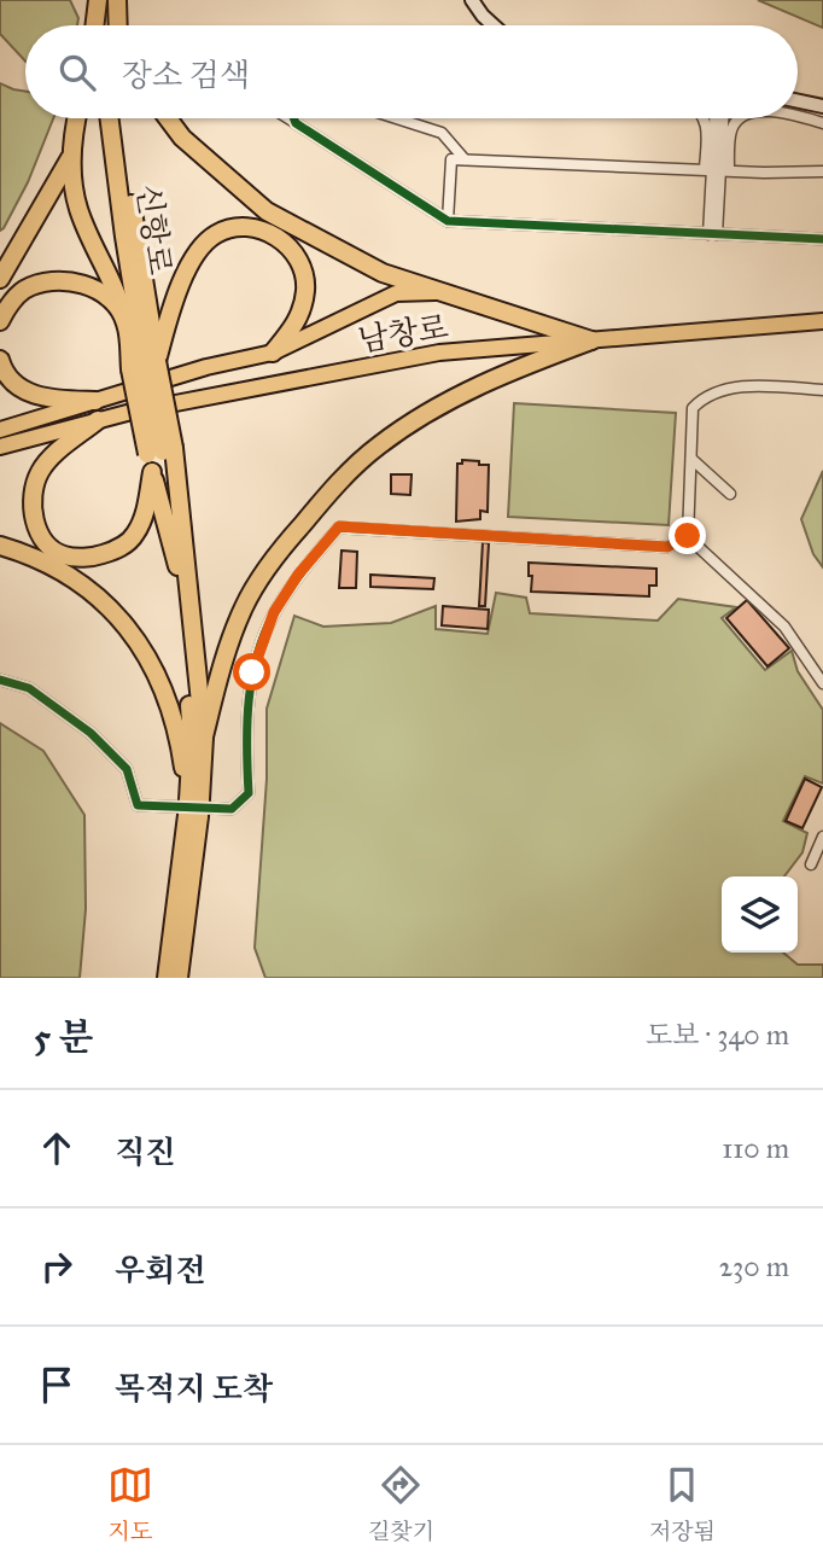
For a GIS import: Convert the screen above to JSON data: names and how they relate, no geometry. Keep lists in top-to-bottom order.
{
  "streets": {
    "highway": ["신항로"],
    "main road": ["남창로"]
  },
  "page": {
    "search": "장소 검색",
    "heading": ["5 분", "도보 · 340 m"],
    "list": [
      ["직진", "110 m"],
      ["우회전", "230 m"],
      "목적지 도착"
    ],
    "nav": ["지도", "길찾기", "저장됨"]
  }
}
